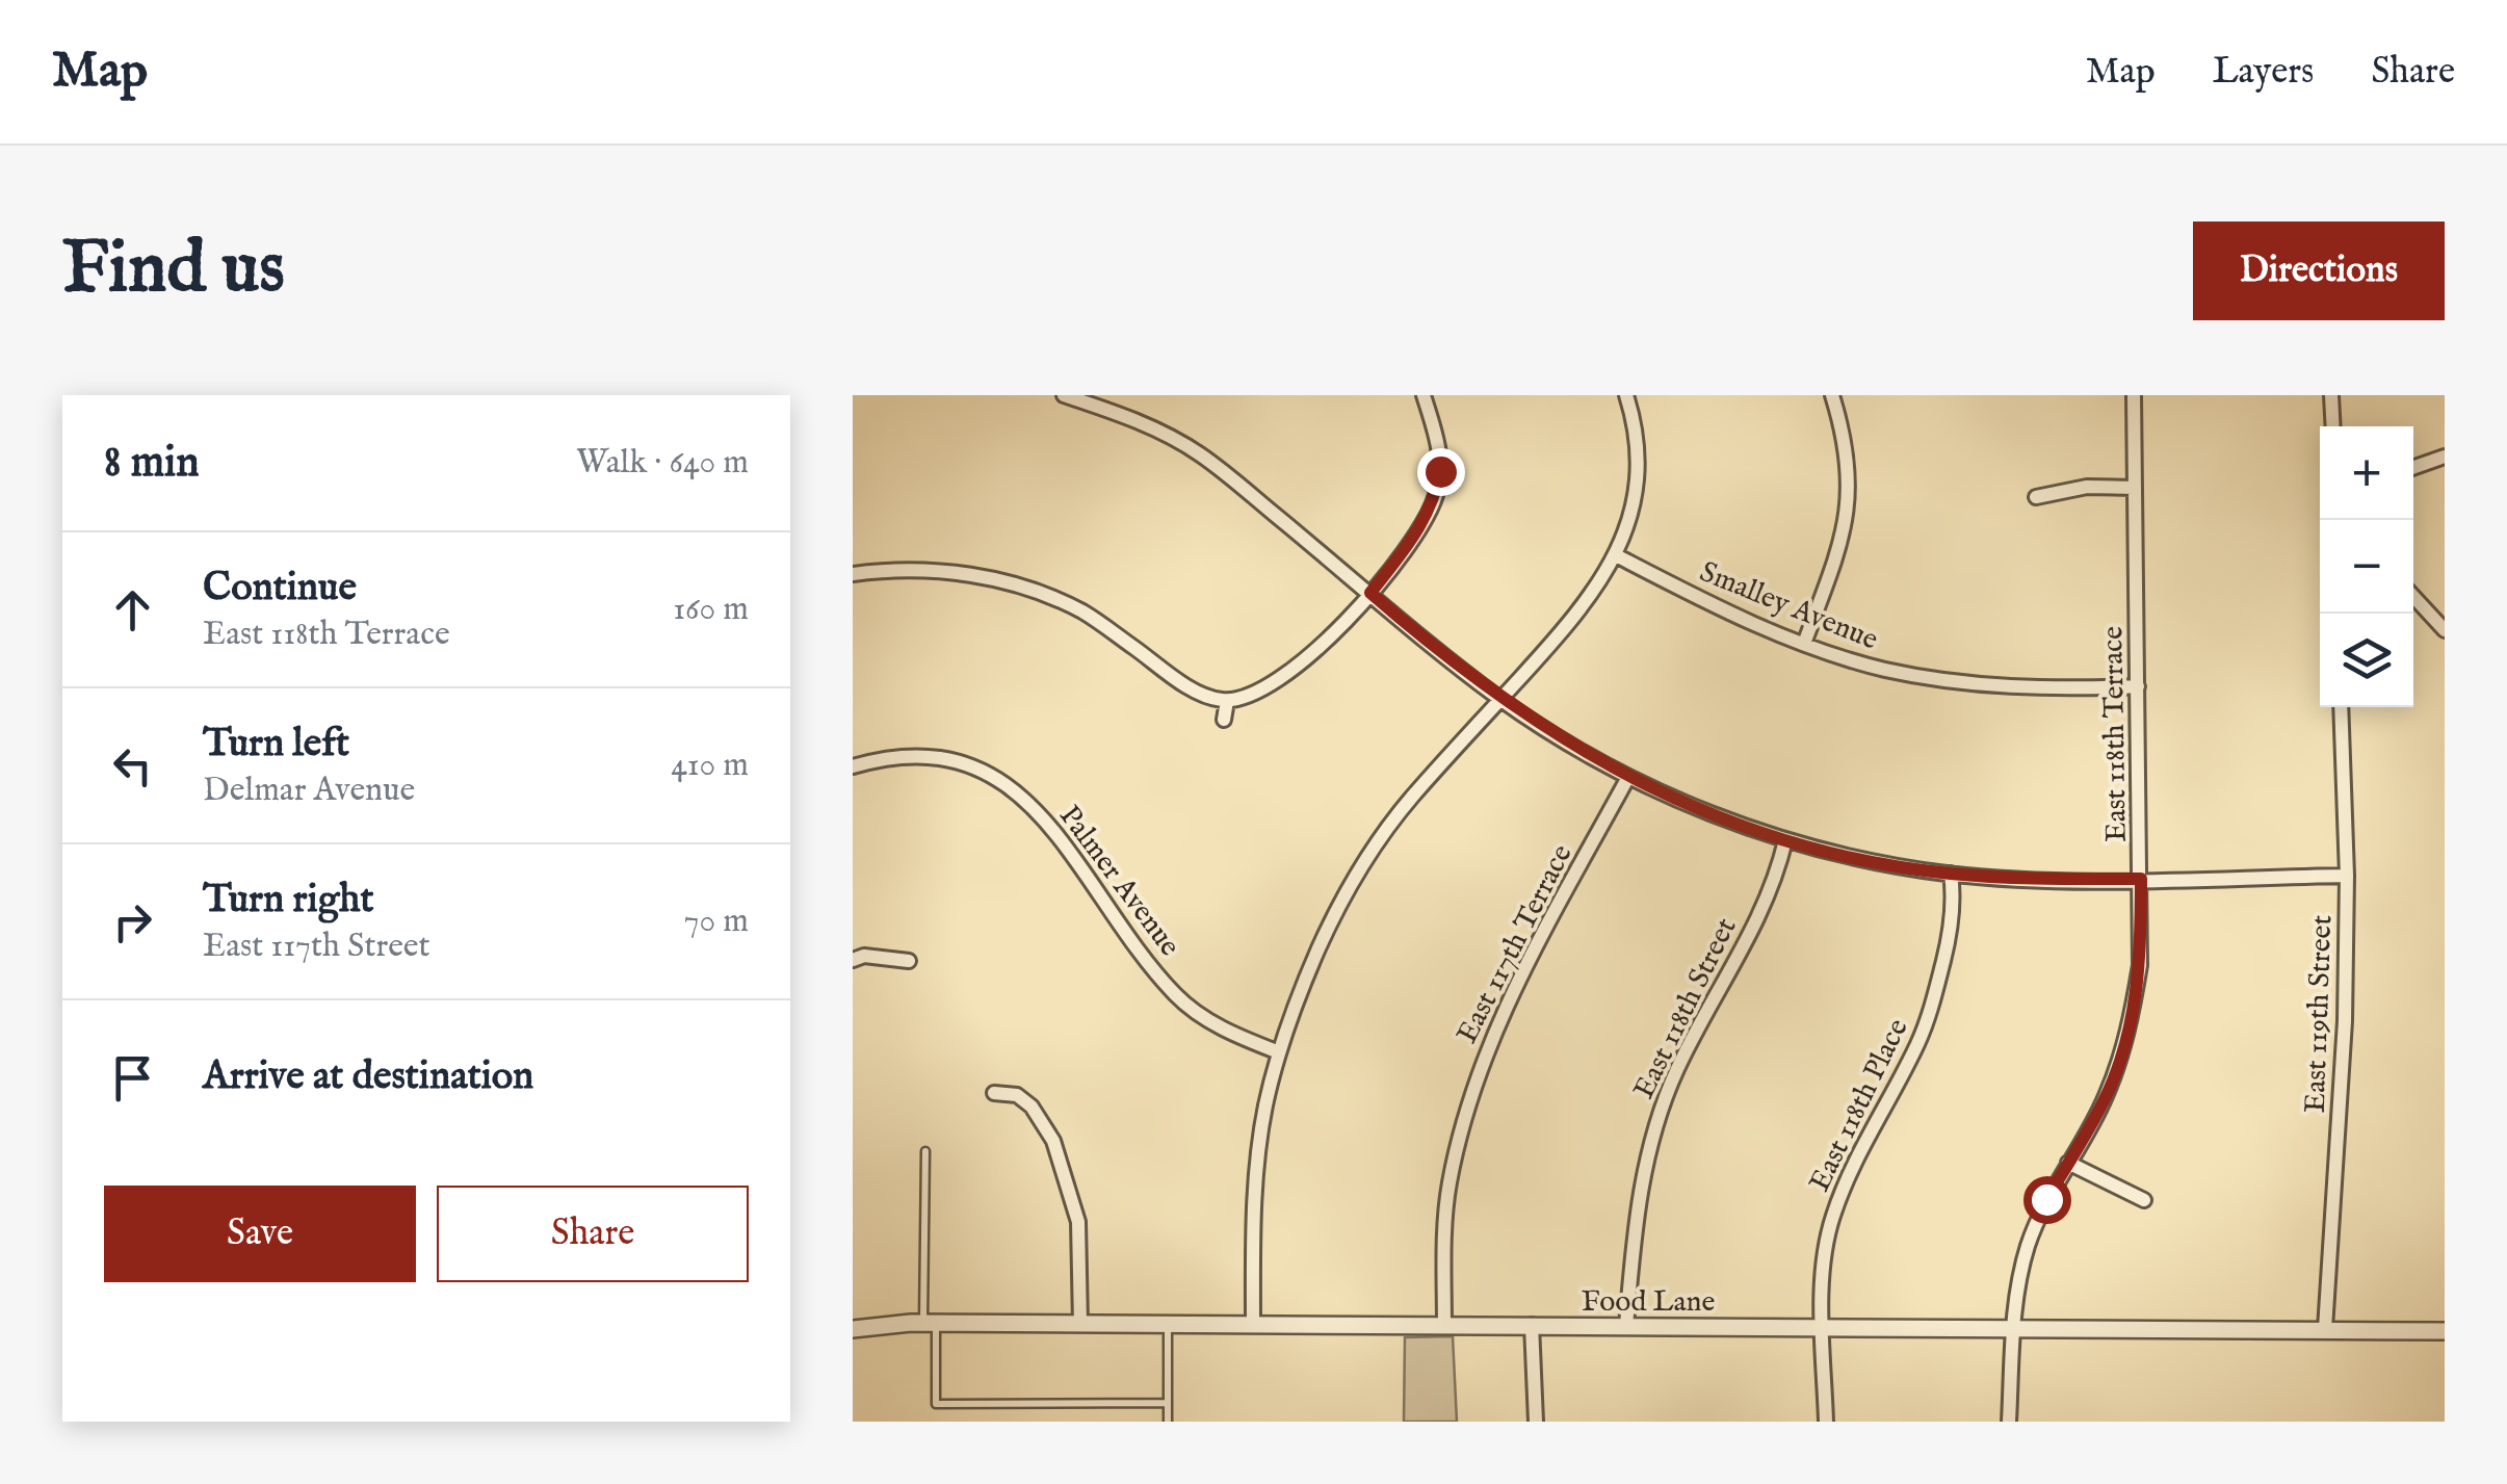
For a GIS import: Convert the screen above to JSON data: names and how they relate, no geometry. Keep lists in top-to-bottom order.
{
  "streets": {
    "street": [
      "Smalley Avenue",
      "East 118th Terrace",
      "Palmer Avenue",
      "East 117th Terrace",
      "East 118th Street",
      "East 119th Street",
      "East 118th Place",
      "Food Lane"
    ]
  },
  "crossings": [
    ["Smalley Avenue", "East 118th Terrace"],
    ["East 118th Terrace", "Food Lane"],
    ["East 117th Terrace", "Food Lane"],
    ["East 118th Street", "Food Lane"],
    ["East 119th Street", "Food Lane"],
    ["East 118th Place", "Food Lane"]
  ],
  "page": {
    "header": "Map",
    "nav": ["Map", "Layers", "Share"],
    "buttons": [
      "Directions",
      ["Save", "Share"]
    ],
    "title": "Find us",
    "heading": ["8 min", "Walk · 640 m"],
    "map_buttons": ["+", "−"],
    "list": [
      ["Continue", "East 118th Terrace", "160 m"],
      ["Turn left", "Delmar Avenue", "410 m"],
      ["Turn right", "East 117th Street", "70 m"],
      "Arrive at destination"
    ]
  }
}
